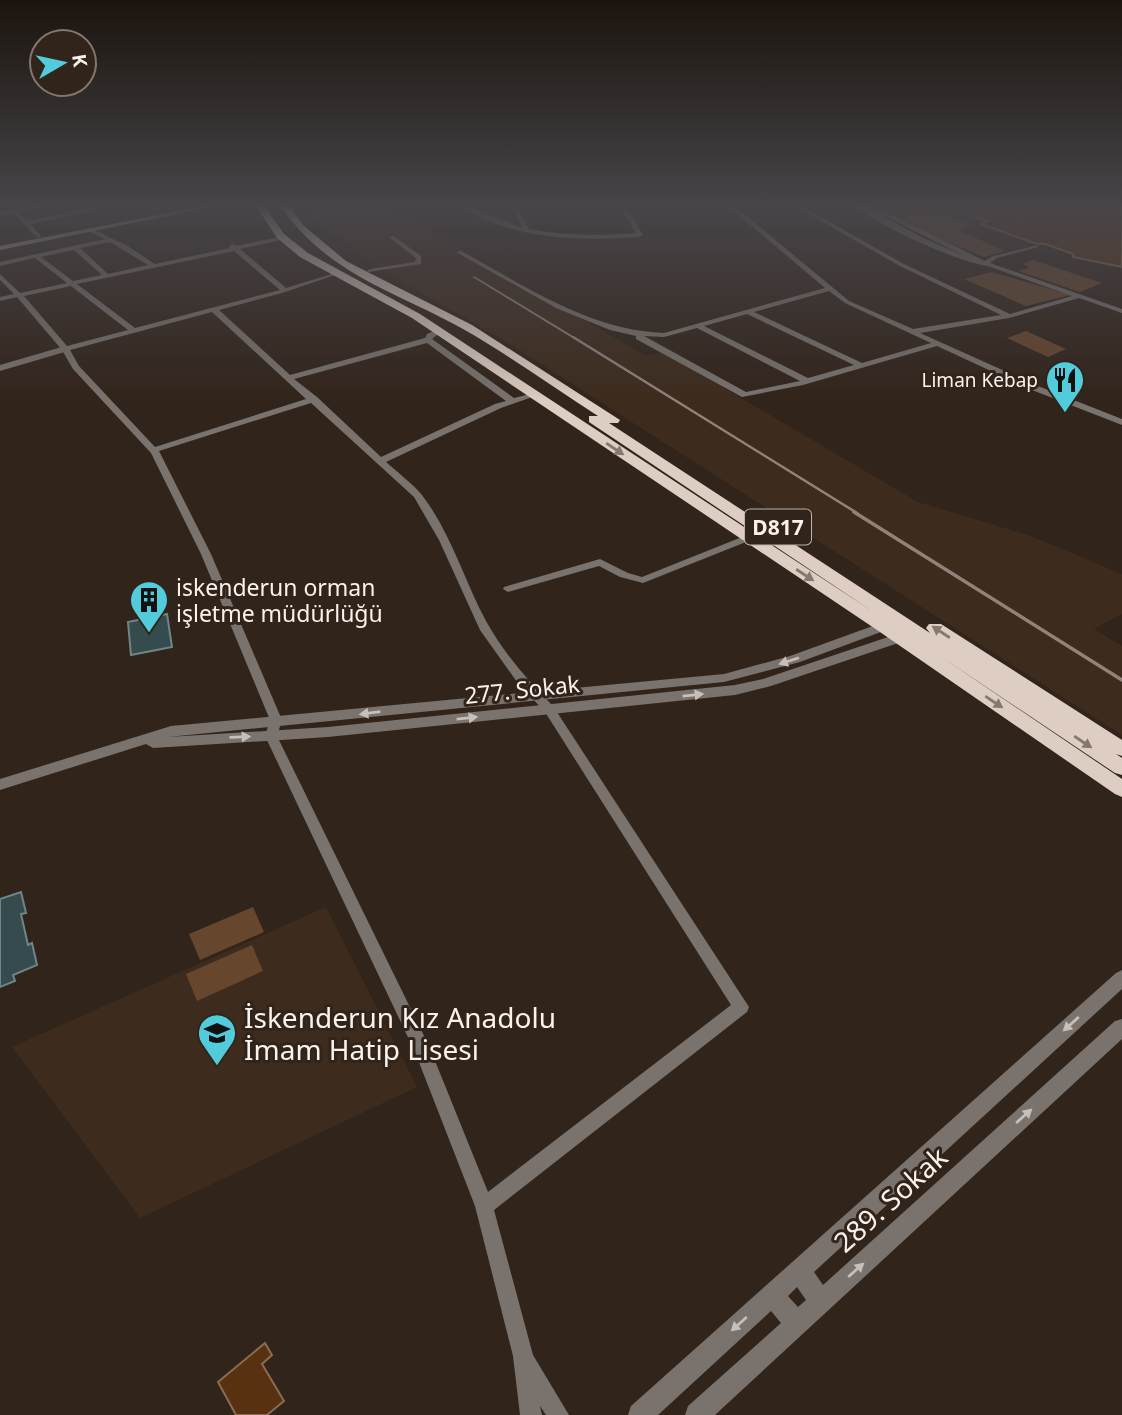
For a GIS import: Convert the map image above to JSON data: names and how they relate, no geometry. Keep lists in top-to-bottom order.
{
  "streets": {
    "highway": ["D817"],
    "street": ["277. Sokak", "289. Sokak"]
  },
  "crossings": [
    ["D817", "277. Sokak"]
  ],
  "places": {
    "restaurant": ["Liman Kebap"],
    "building": ["iskenderun orman işletme müdürlüğü"],
    "school or university": ["İskenderun Kız Anadolu İmam Hatip Lisesi"]
  },
  "north": "right"
}
